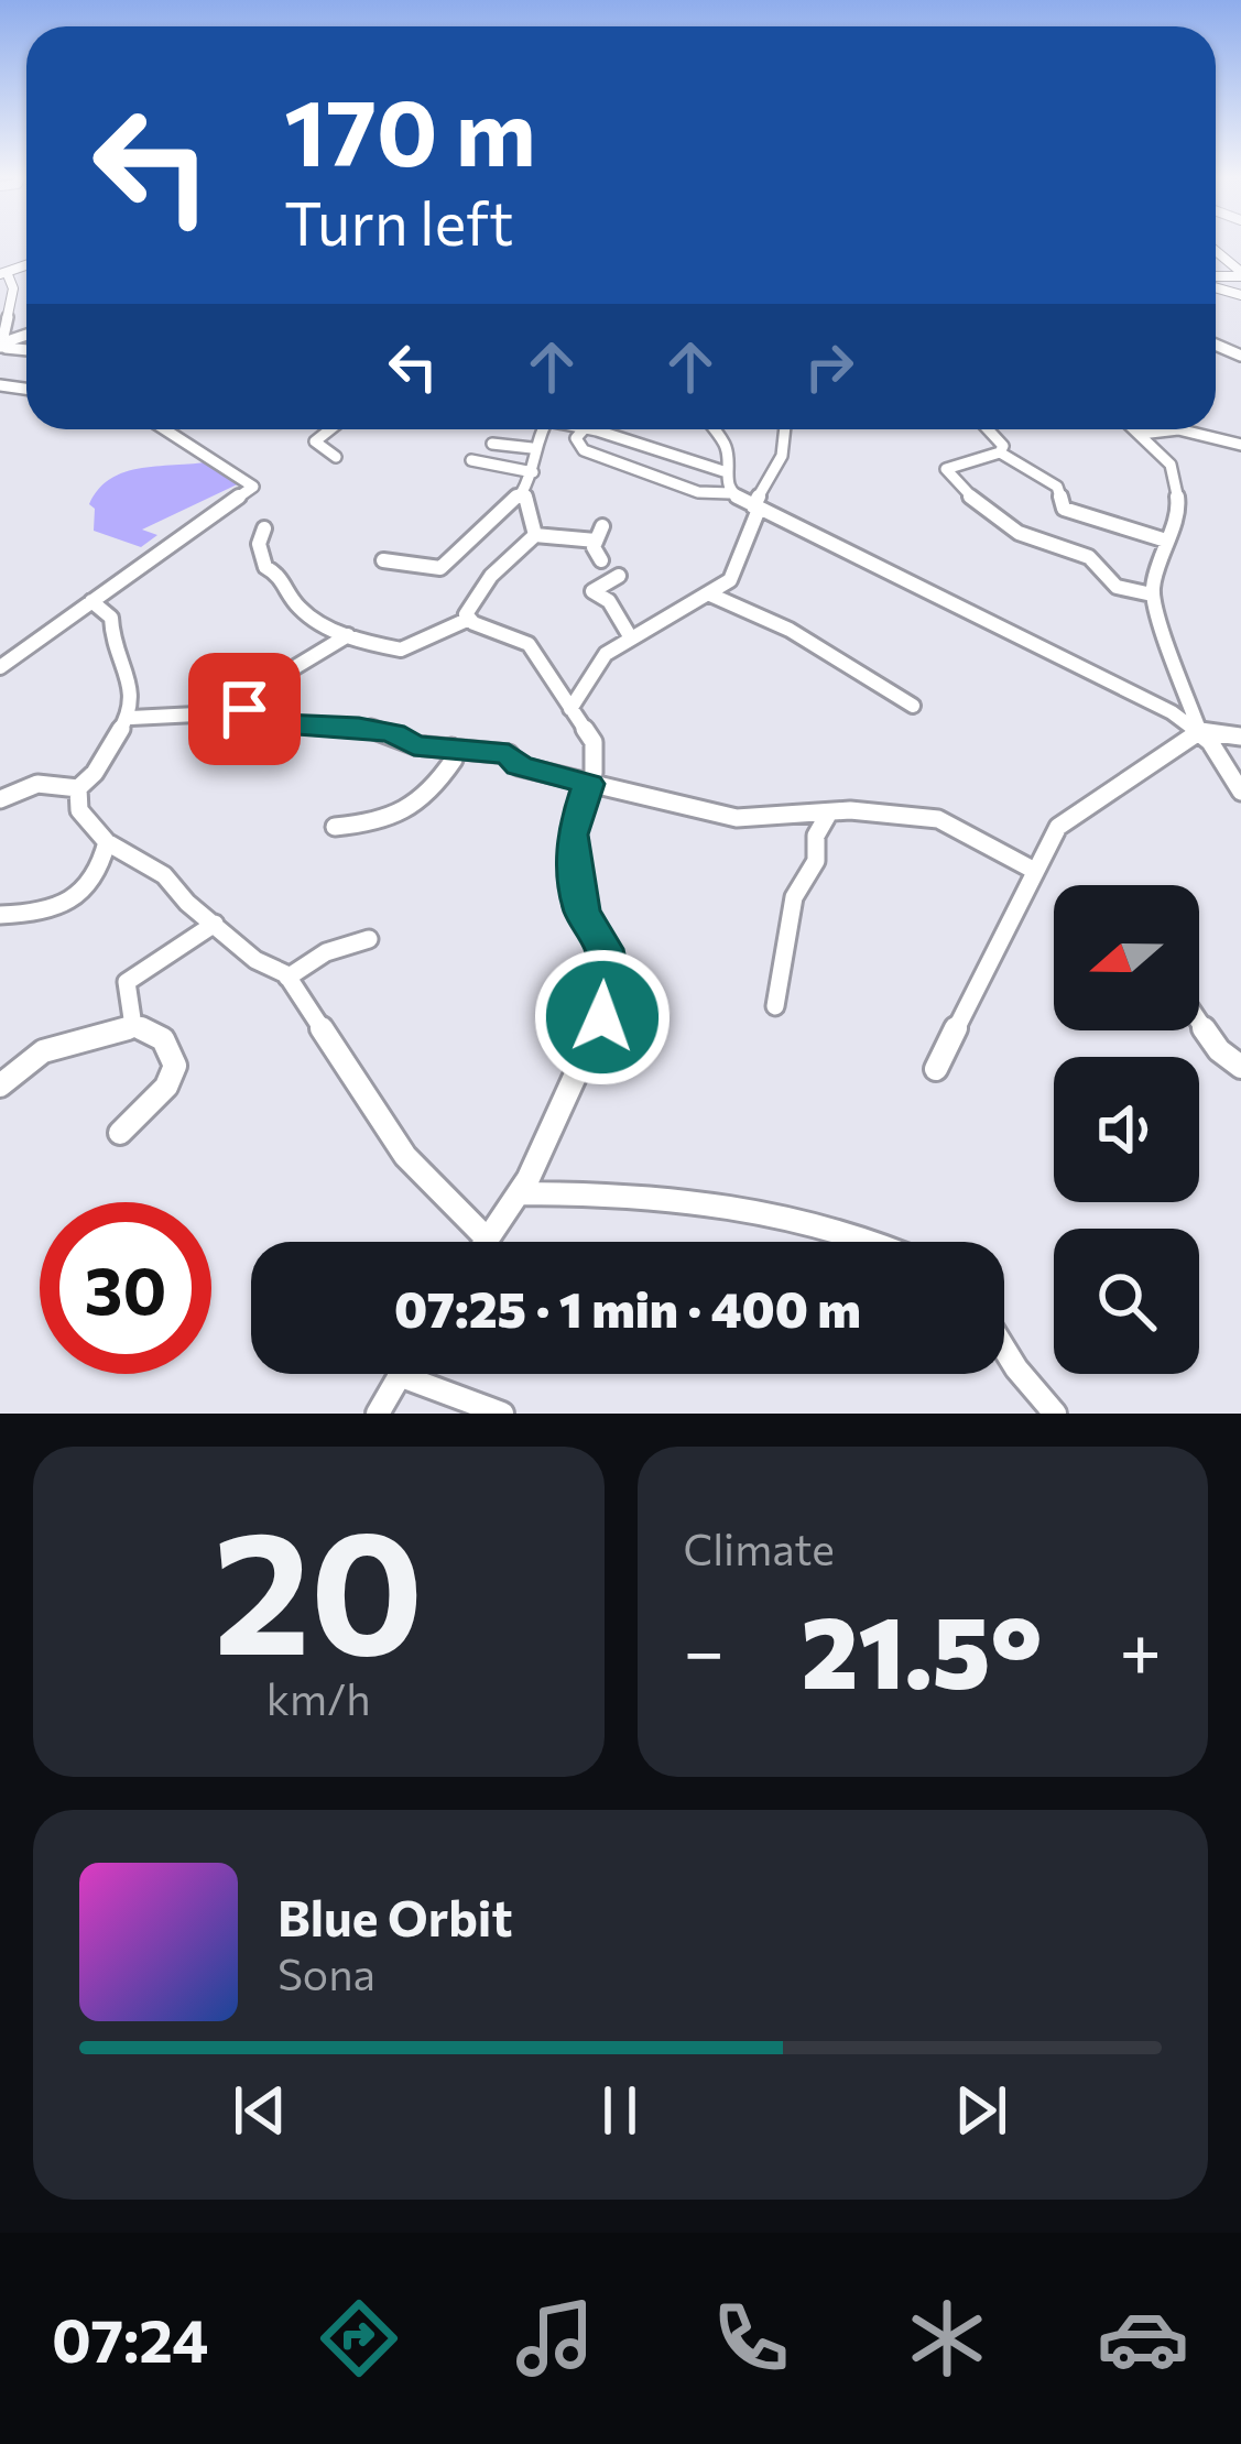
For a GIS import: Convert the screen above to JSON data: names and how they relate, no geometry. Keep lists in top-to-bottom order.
{
  "north": "left",
  "page": {
    "turn": ["170 m", "Turn left"],
    "limit": "30",
    "trip": "07:25 · 1 min · 400 m",
    "tile": [
      ["20", "km/h"],
      "Climate"
    ],
    "heat": ["−", "21.5°", "+"],
    "song": ["Blue Orbit", "Sona"],
    "tabs": "07:24"
  }
}
